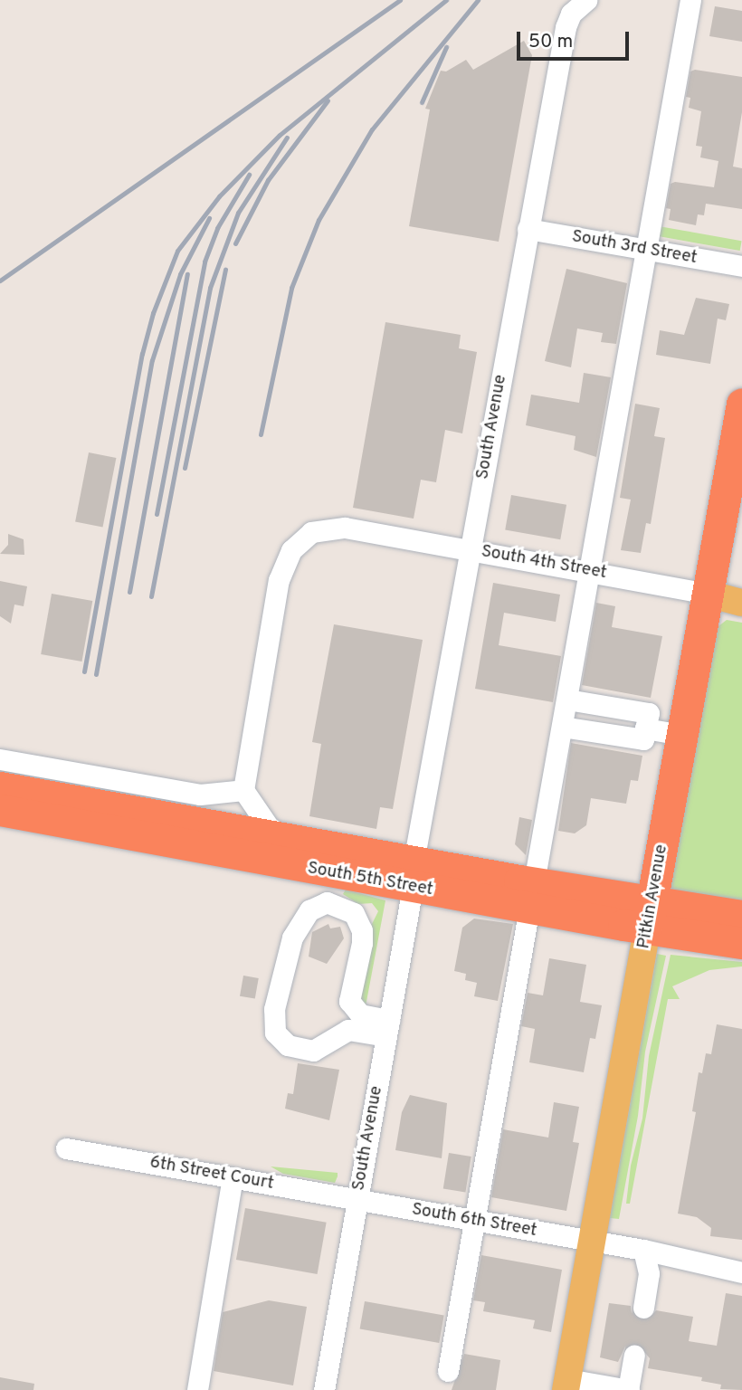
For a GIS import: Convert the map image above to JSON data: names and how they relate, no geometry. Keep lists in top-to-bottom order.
{
  "streets": {
    "highway": ["South 5th Street", "Pitkin Avenue"],
    "main road": ["South 4th Street"],
    "street": [
      "South 3rd Street",
      "South Avenue",
      "6th Street Court",
      "South 6th Street"
    ]
  },
  "crossings": [
    ["South 3rd Street", "South Avenue"],
    ["South Avenue", "South 4th Street"],
    ["South Avenue", "South 5th Street"],
    ["South Avenue", "6th Street Court"],
    ["South Avenue", "South 6th Street"],
    ["South 4th Street", "Pitkin Avenue"],
    ["South 5th Street", "Pitkin Avenue"],
    ["Pitkin Avenue", "South 6th Street"],
    ["6th Street Court", "South 6th Street"]
  ],
  "scale_bar": "50 m"
}
